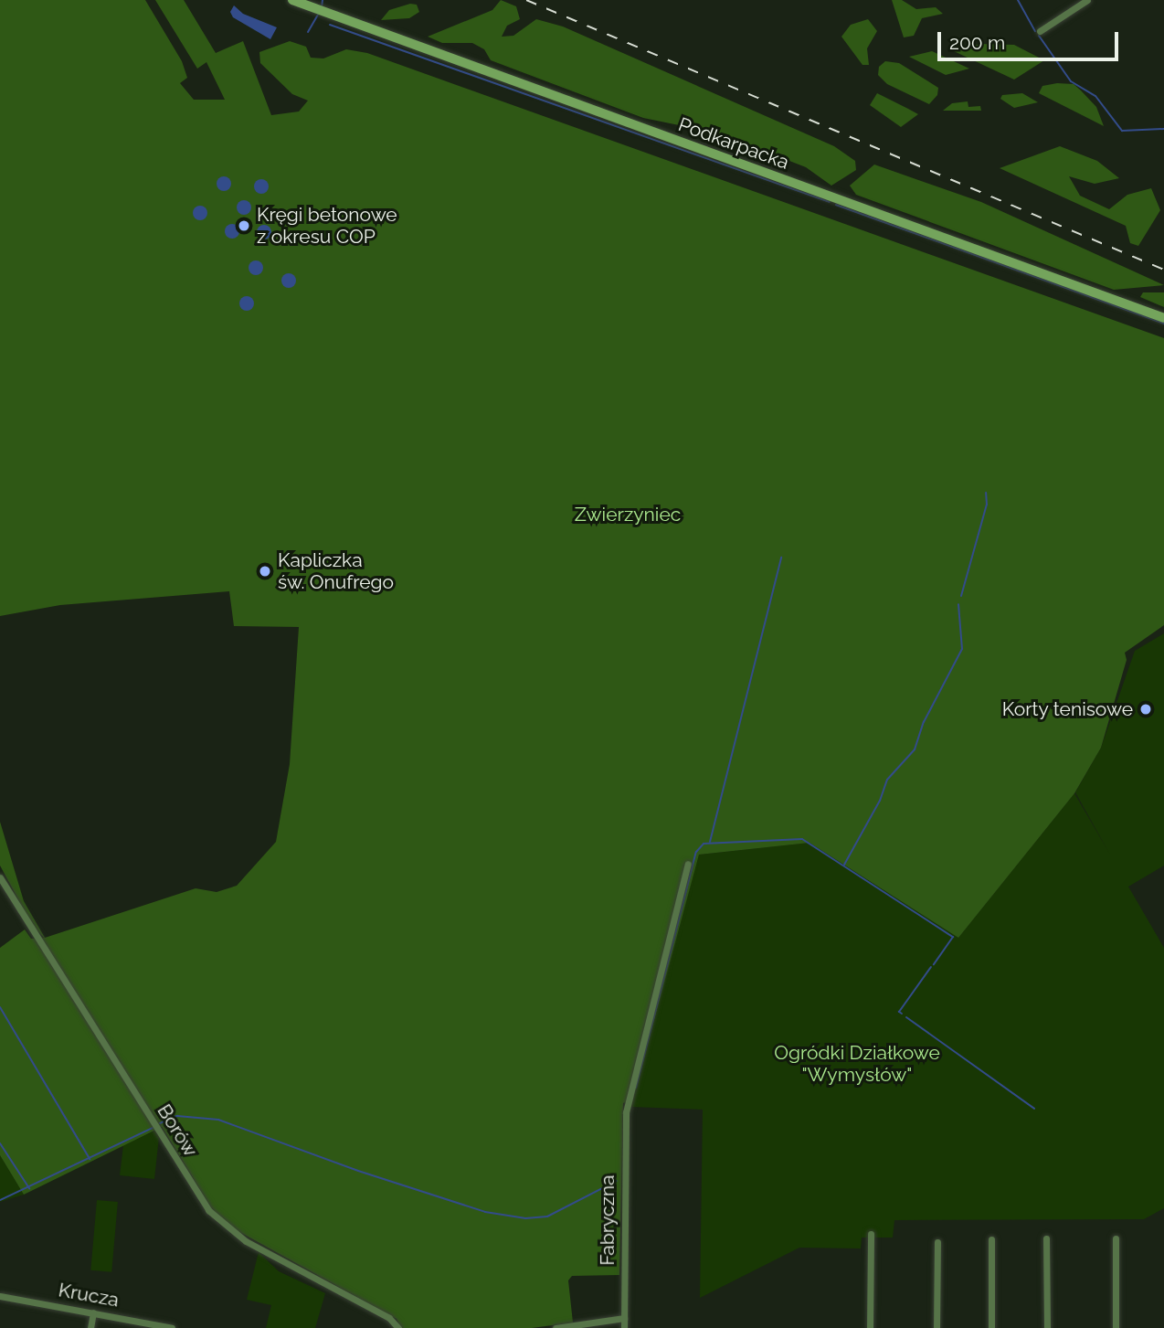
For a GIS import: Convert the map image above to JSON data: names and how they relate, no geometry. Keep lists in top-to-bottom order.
{
  "streets": {
    "main road": ["Podkarpacka"],
    "street": ["Borów", "Fabryczna", "Krucza"]
  },
  "parks": ["Zwierzyniec", "Ogródki Działkowe \"Wymysłów\""],
  "places": ["Kręgi betonowe z okresu COP", "Kapliczka św. Onufrego", "Korty tenisowe"],
  "scale_bar": "200 m"
}
